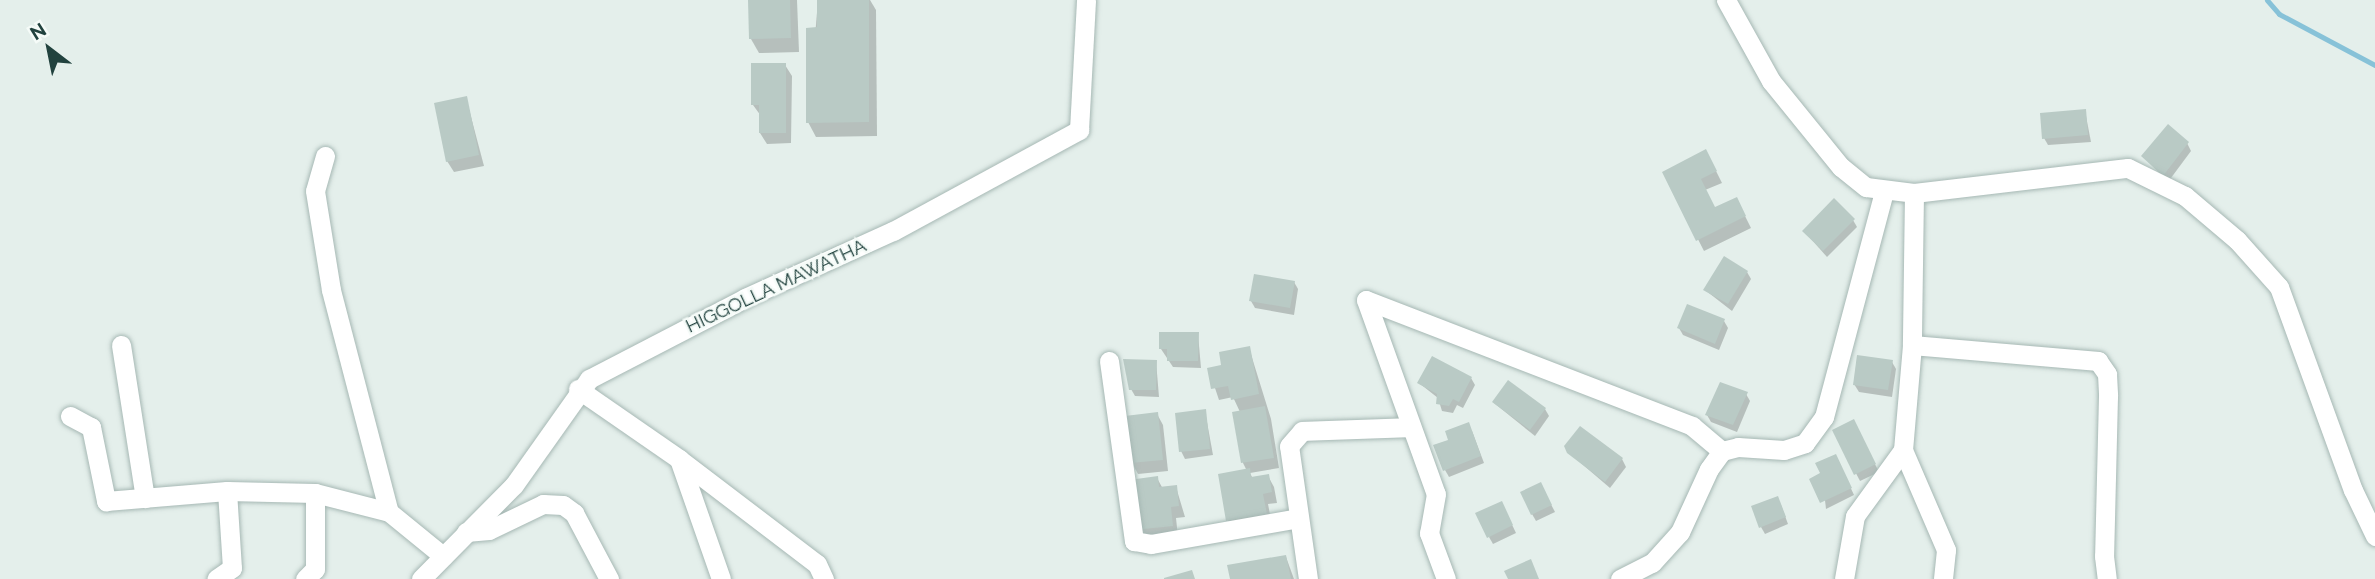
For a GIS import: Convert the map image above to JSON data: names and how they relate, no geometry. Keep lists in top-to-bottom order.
{
  "streets": {
    "street": ["HIGGOLLA MAWATHA"]
  },
  "north": "top left"
}
